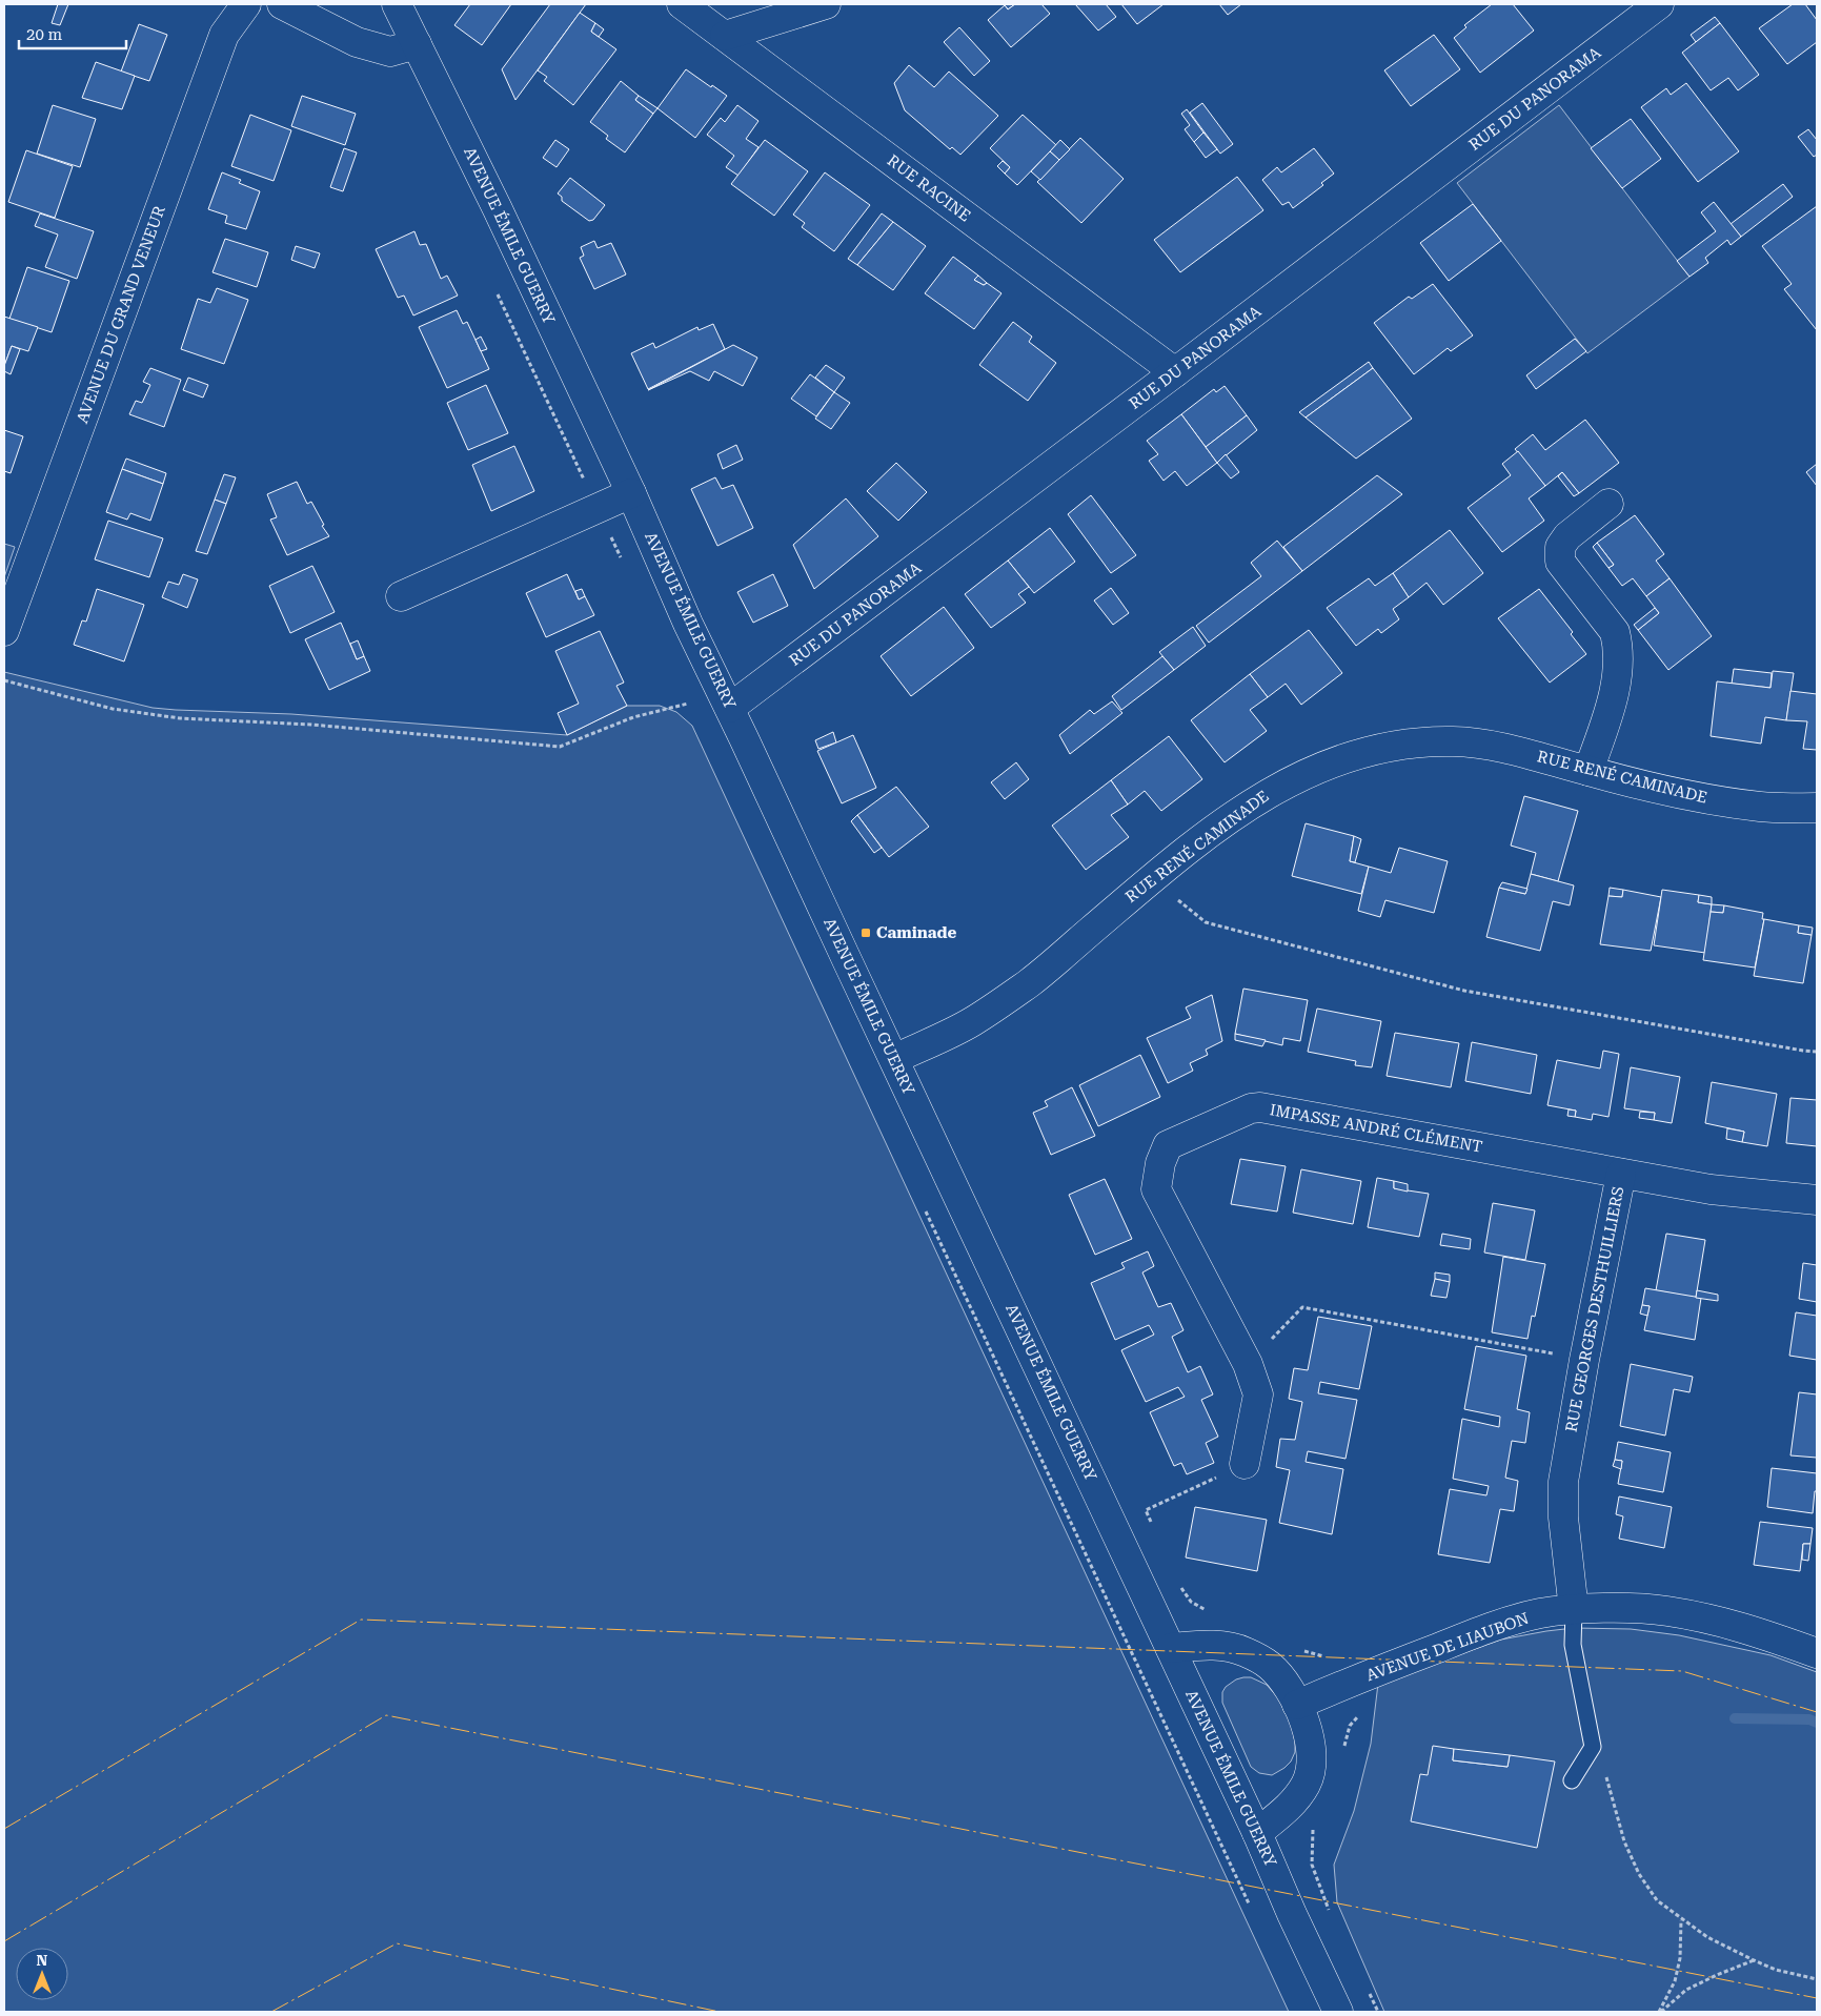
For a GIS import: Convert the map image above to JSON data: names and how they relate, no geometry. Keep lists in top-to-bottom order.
{
  "streets": {
    "street": [
      "RUE DU PANORAMA",
      "RUE RACINE",
      "AVENUE ÉMILE GUERRY",
      "AVENUE DU GRAND VENEUR",
      "RUE RENÉ CAMINADE",
      "IMPASSE ANDRÉ CLÉMENT",
      "RUE GEORGES DESTHUILLIERS",
      "AVENUE DE LIAUBON"
    ]
  },
  "crossings": [
    ["RUE DU PANORAMA", "RUE RACINE"],
    ["RUE DU PANORAMA", "AVENUE ÉMILE GUERRY"],
    ["AVENUE ÉMILE GUERRY", "RUE RENÉ CAMINADE"],
    ["IMPASSE ANDRÉ CLÉMENT", "RUE GEORGES DESTHUILLIERS"],
    ["RUE GEORGES DESTHUILLIERS", "AVENUE DE LIAUBON"]
  ],
  "places": {
    "transit": ["Caminade"]
  },
  "scale_bar": "20 m",
  "north": "top"
}
